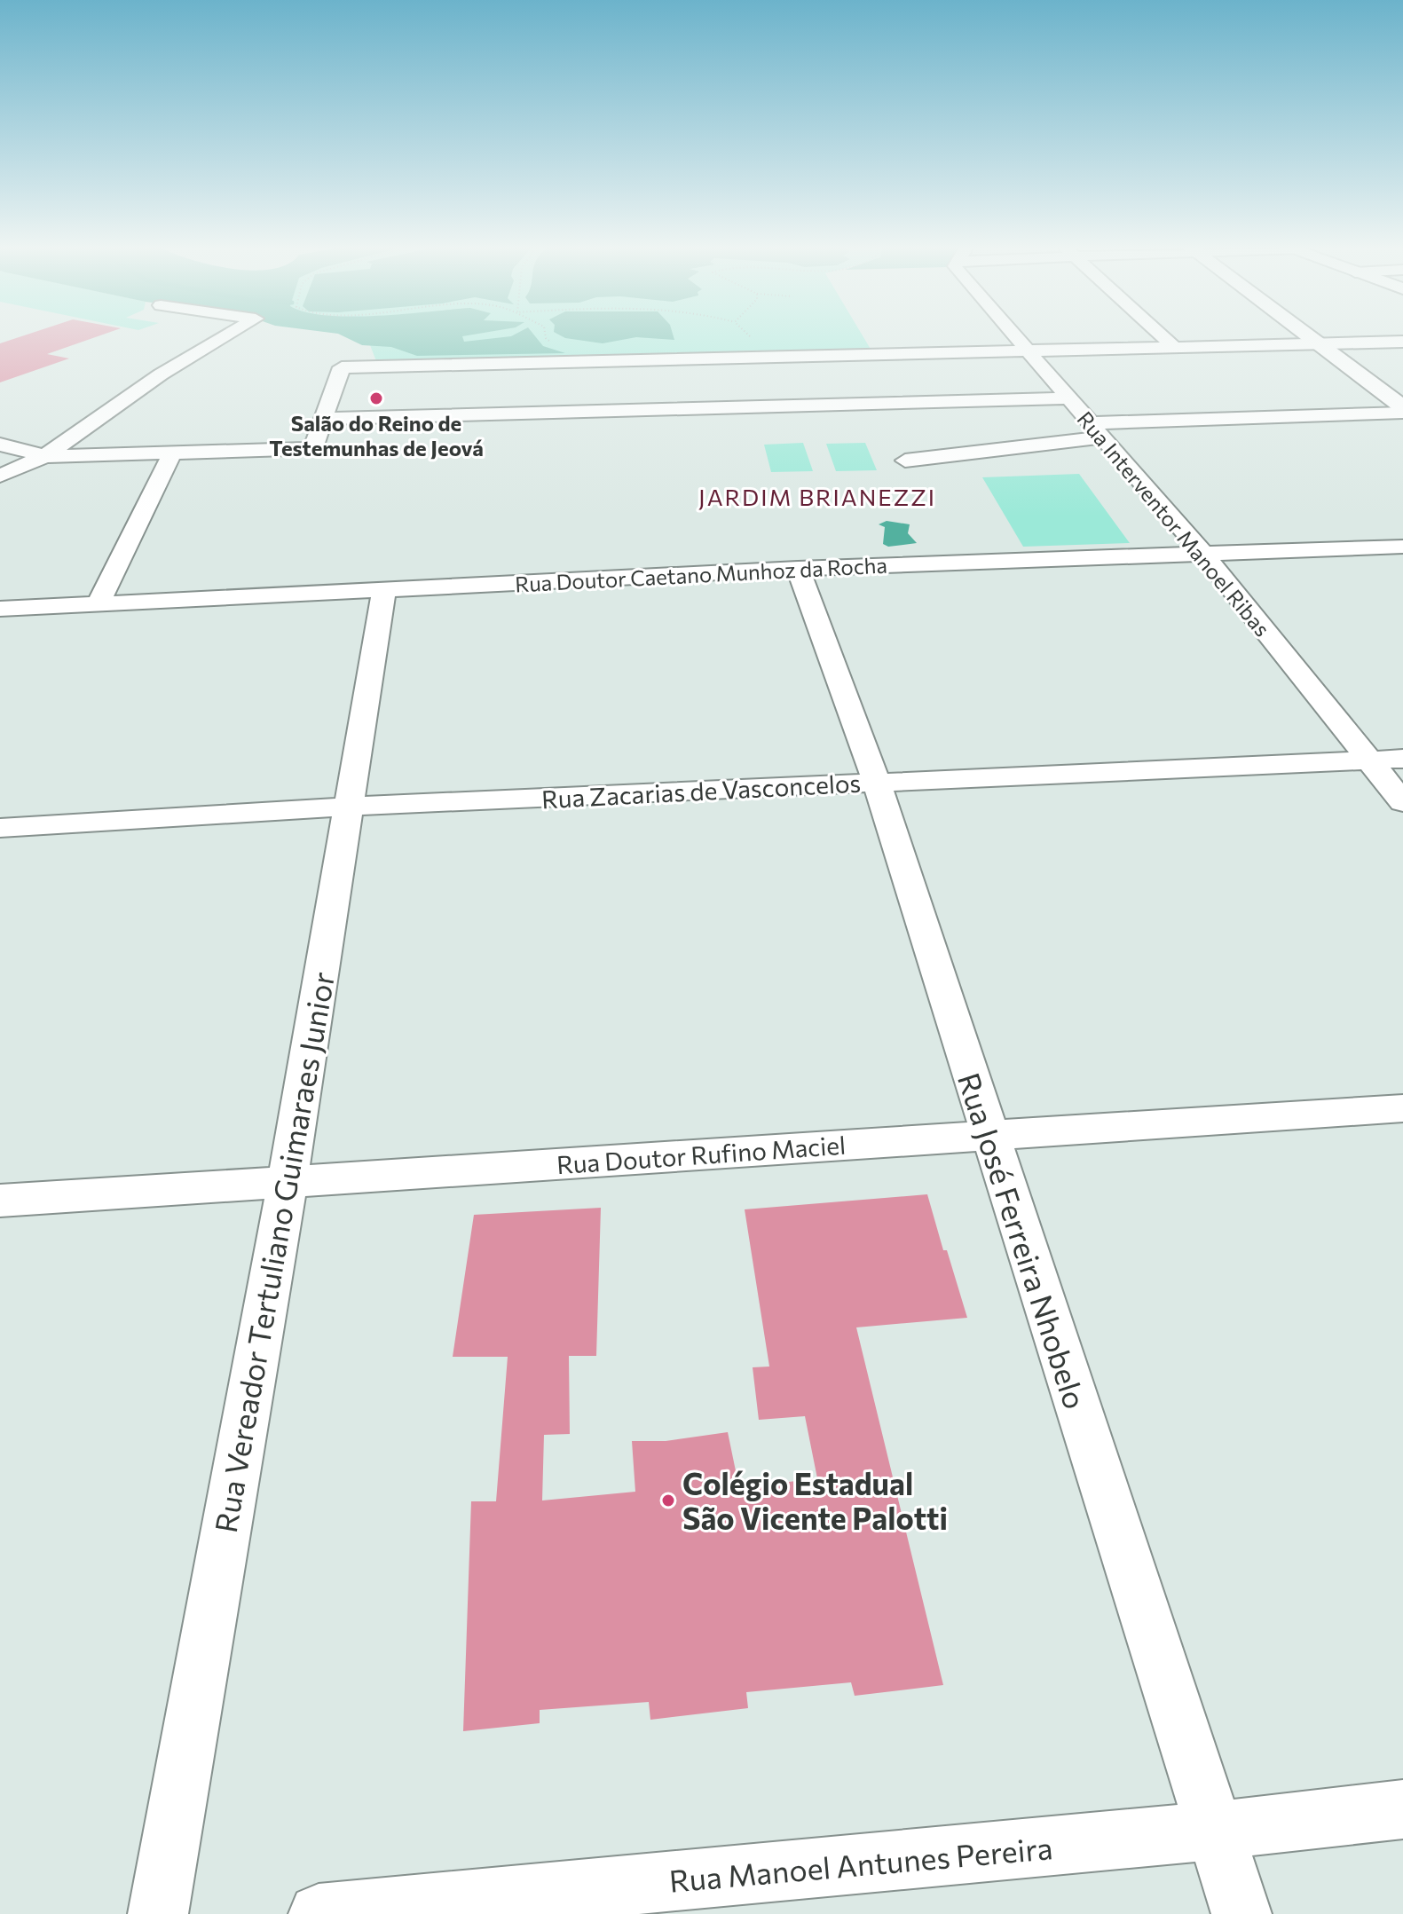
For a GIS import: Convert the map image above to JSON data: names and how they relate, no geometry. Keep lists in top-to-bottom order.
{
  "streets": {
    "street": [
      "Rua Interventor Manoel Ribas",
      "Rua Doutor Caetano Munhoz da Rocha",
      "Rua Zacarias de Vasconcelos",
      "Rua Doutor Rufino Maciel",
      "Rua José Ferreira Nhobelo",
      "Rua Vereador Tertuliano Guimaraes Junior",
      "Rua Manoel Antunes Pereira"
    ]
  },
  "crossings": [
    ["Rua Interventor Manoel Ribas", "Rua Doutor Caetano Munhoz da Rocha"],
    ["Rua Interventor Manoel Ribas", "Rua Zacarias de Vasconcelos"],
    ["Rua Doutor Caetano Munhoz da Rocha", "Rua José Ferreira Nhobelo"],
    ["Rua Doutor Caetano Munhoz da Rocha", "Rua Vereador Tertuliano Guimaraes Junior"],
    ["Rua Zacarias de Vasconcelos", "Rua José Ferreira Nhobelo"],
    ["Rua Zacarias de Vasconcelos", "Rua Vereador Tertuliano Guimaraes Junior"],
    ["Rua Doutor Rufino Maciel", "Rua José Ferreira Nhobelo"],
    ["Rua Doutor Rufino Maciel", "Rua Vereador Tertuliano Guimaraes Junior"],
    ["Rua José Ferreira Nhobelo", "Rua Manoel Antunes Pereira"]
  ],
  "districts": ["JARDIM BRIANEZZI"],
  "places": ["Salão do Reino de Testemunhas de Jeová", "Colégio Estadual São Vicente Palotti"]
}
